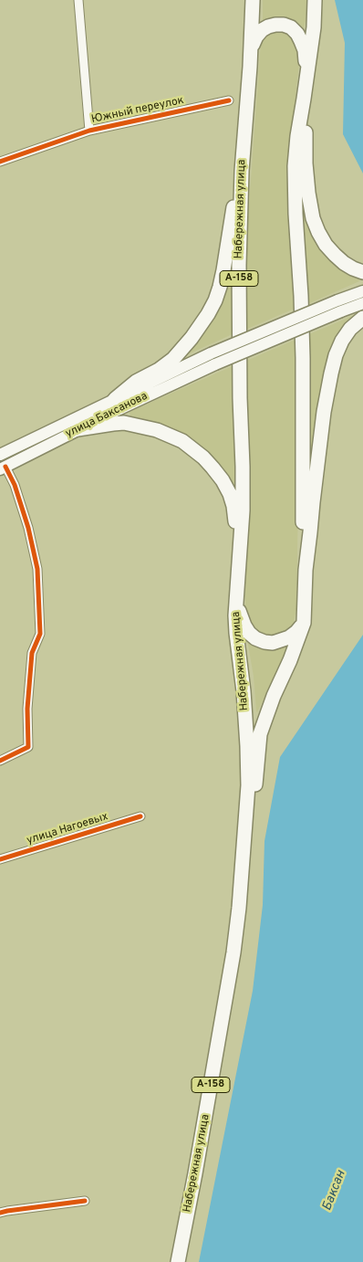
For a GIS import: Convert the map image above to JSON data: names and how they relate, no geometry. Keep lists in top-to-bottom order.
{
  "streets": {
    "main road": ["Набережная улица", "А-158", "улица Баксанова"],
    "street": ["Южный переулок", "улица Нагоевых"]
  },
  "crossings": [
    ["Набережная улица", "А-158"]
  ],
  "water": ["Баксан"]
}
